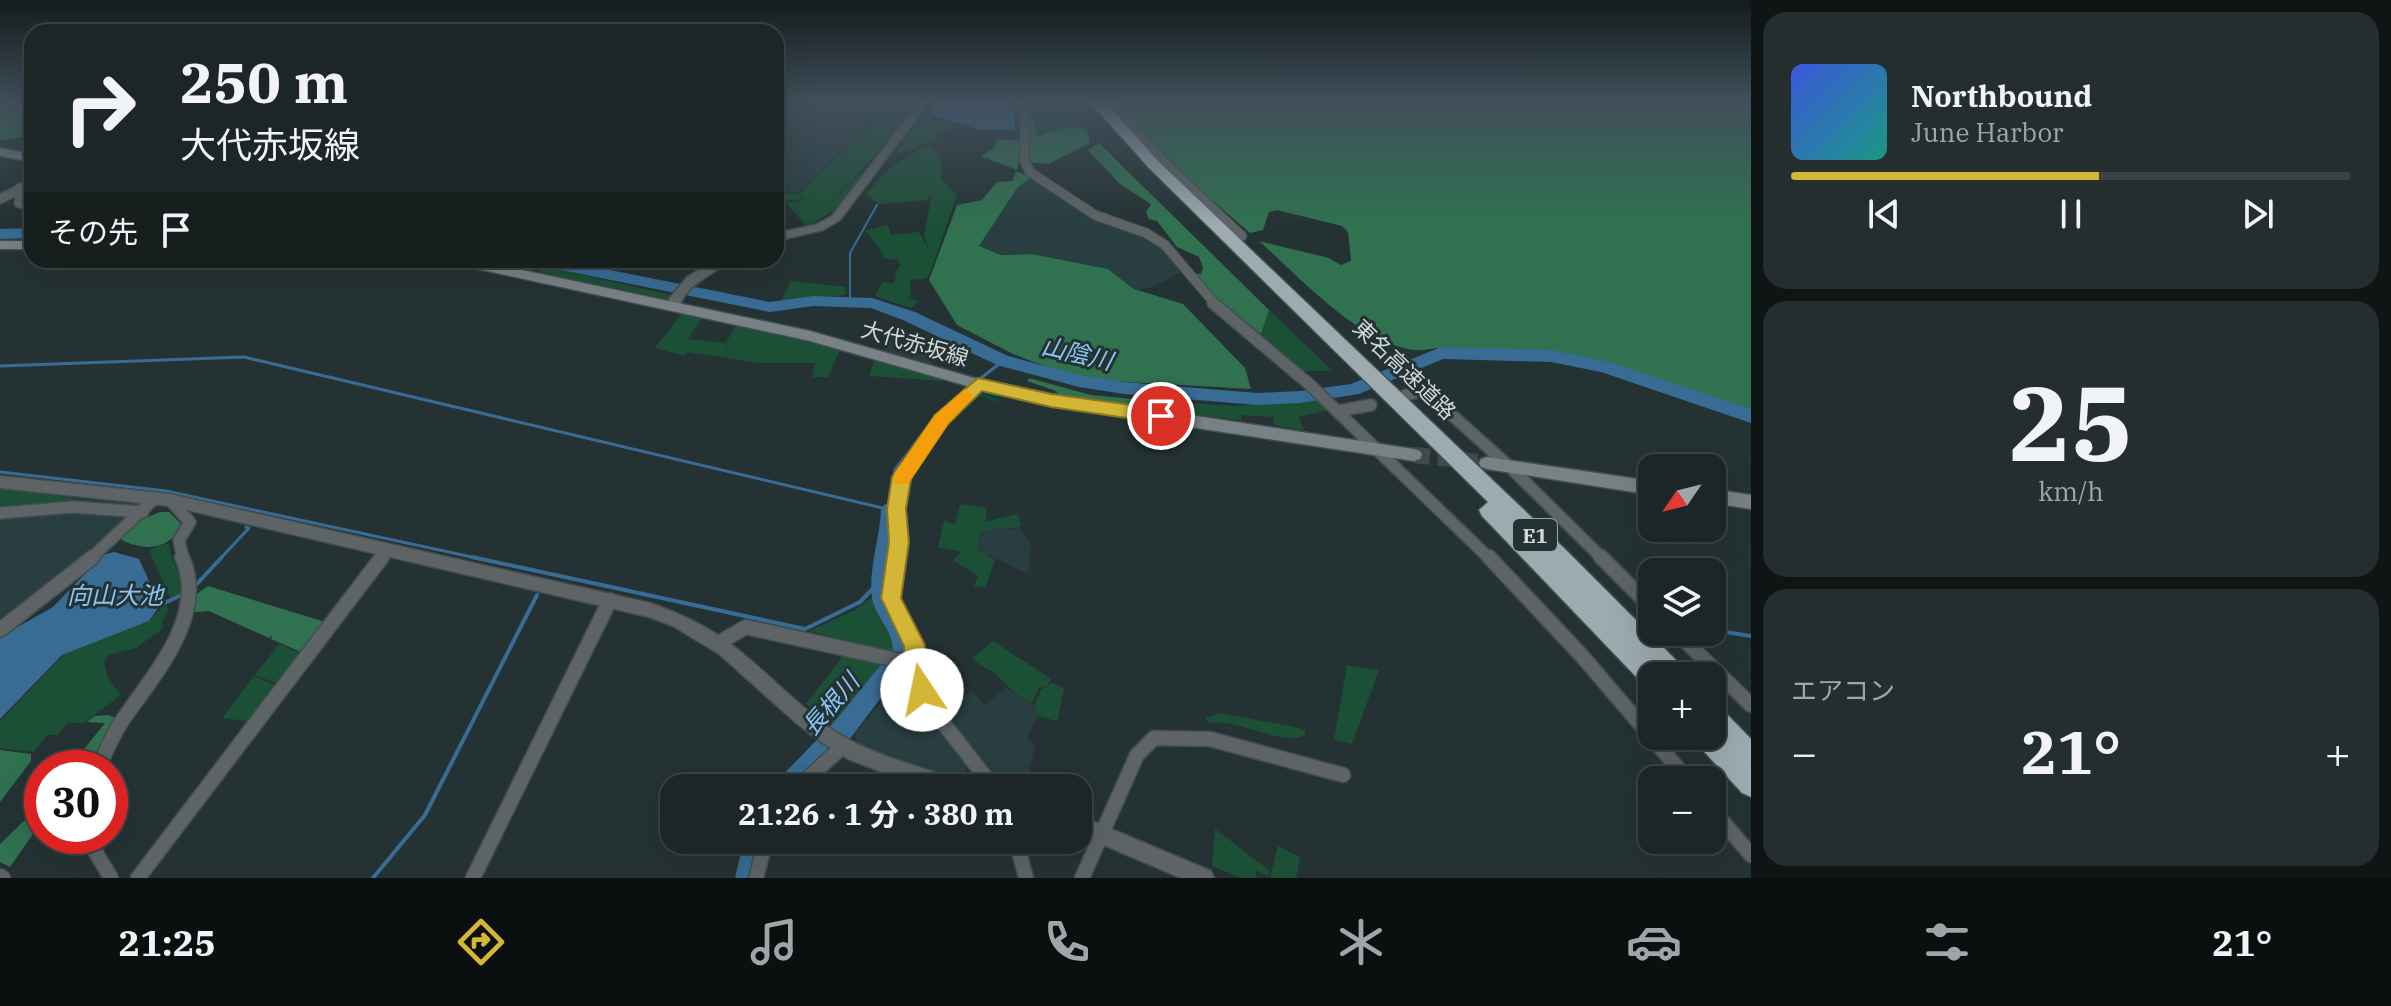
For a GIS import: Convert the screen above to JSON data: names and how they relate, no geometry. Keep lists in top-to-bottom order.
{
  "streets": {
    "highway": ["東名高速道路", "E1"],
    "main road": ["大代赤坂線"]
  },
  "water": ["山陰川", "向山大池", "長根川"],
  "north": "bottom left",
  "page": {
    "turn": ["250 m", "大代赤坂線"],
    "song": ["Northbound", "June Harbor"],
    "then": "その先",
    "tile": [
      ["25", "km/h"],
      "エアコン"
    ],
    "map_buttons": ["+", "−"],
    "heat": ["−", "21°", "+"],
    "limit": "30",
    "trip": "21:26 · 1 分 · 380 m",
    "tabs": ["21:25", "21°"]
  }
}
